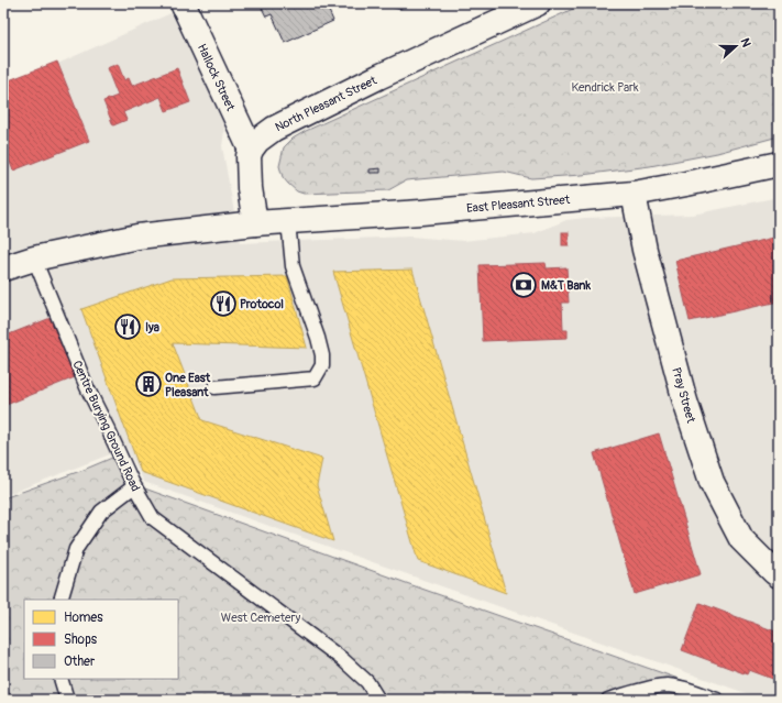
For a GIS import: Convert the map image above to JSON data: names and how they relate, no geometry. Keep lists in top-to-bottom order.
{
  "streets": {
    "street": [
      "Hallock Street",
      "North Pleasant Street",
      "East Pleasant Street",
      "Pray Street"
    ],
    "lane": ["Centre Burying Ground Road"]
  },
  "crossings": [
    ["Hallock Street", "North Pleasant Street"],
    ["East Pleasant Street", "Pray Street"]
  ],
  "parks": ["Kendrick Park", "West Cemetery"],
  "places": {
    "bank": ["M&T Bank"],
    "restaurant": ["Protocol", "Iya"],
    "building": ["One East Pleasant"]
  },
  "legend": ["Homes", "Shops", "Other"],
  "north": "right"
}
